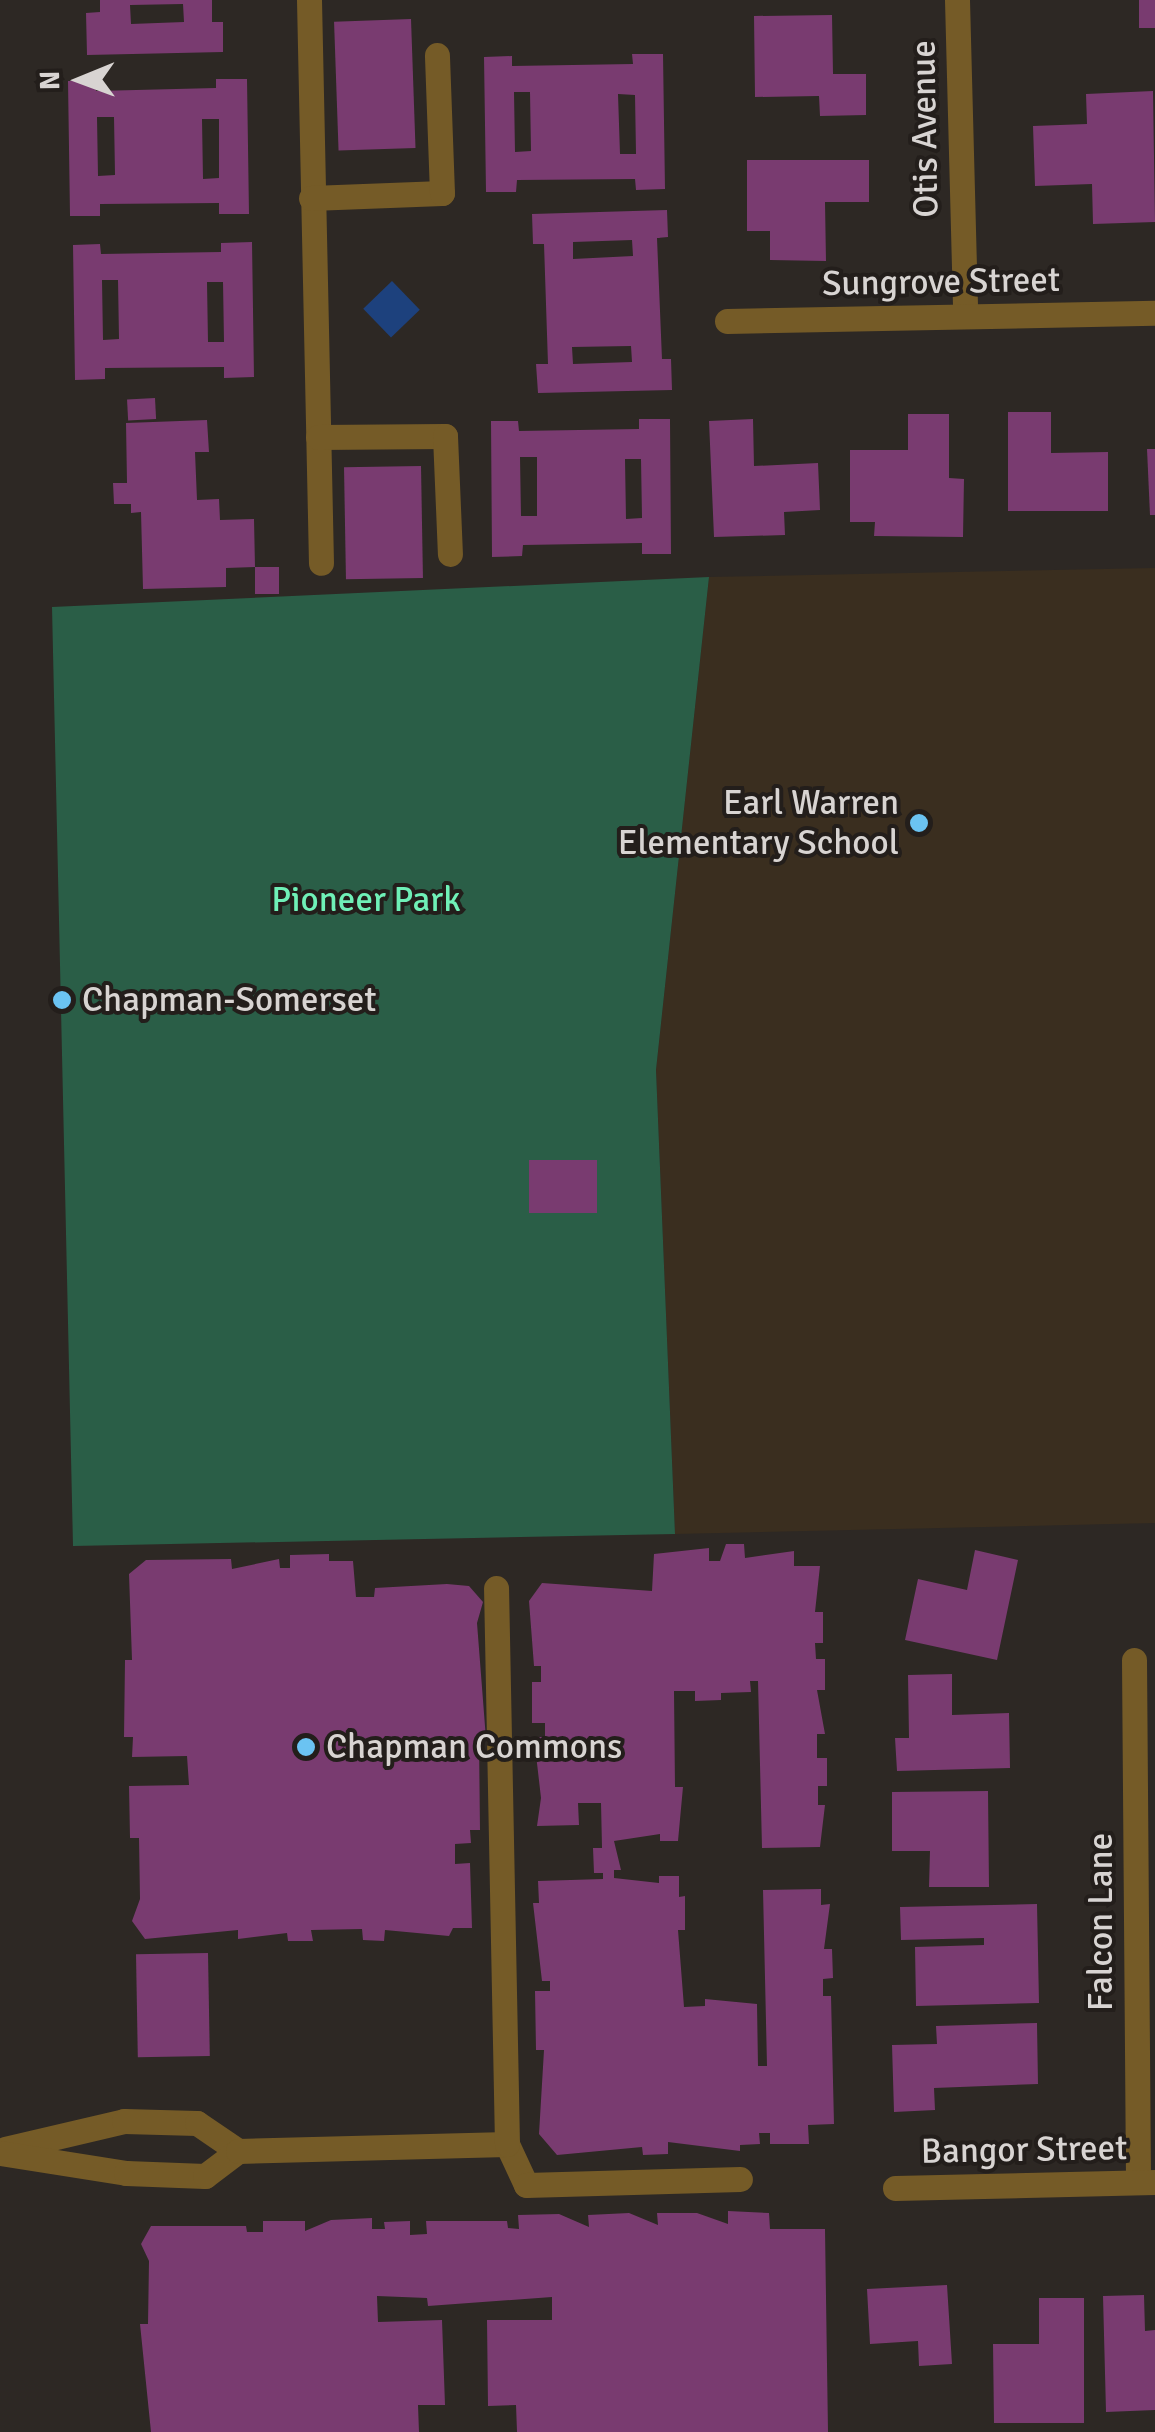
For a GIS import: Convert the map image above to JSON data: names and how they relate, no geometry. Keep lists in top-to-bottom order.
{
  "streets": {
    "street": [
      "Otis Avenue",
      "Sungrove Street",
      "Falcon Lane",
      "Bangor Street"
    ]
  },
  "crossings": [
    ["Otis Avenue", "Sungrove Street"],
    ["Falcon Lane", "Bangor Street"]
  ],
  "parks": ["Pioneer Park"],
  "places": ["Earl Warren Elementary School", "Chapman-Somerset", "Chapman Commons"],
  "north": "left"
}
